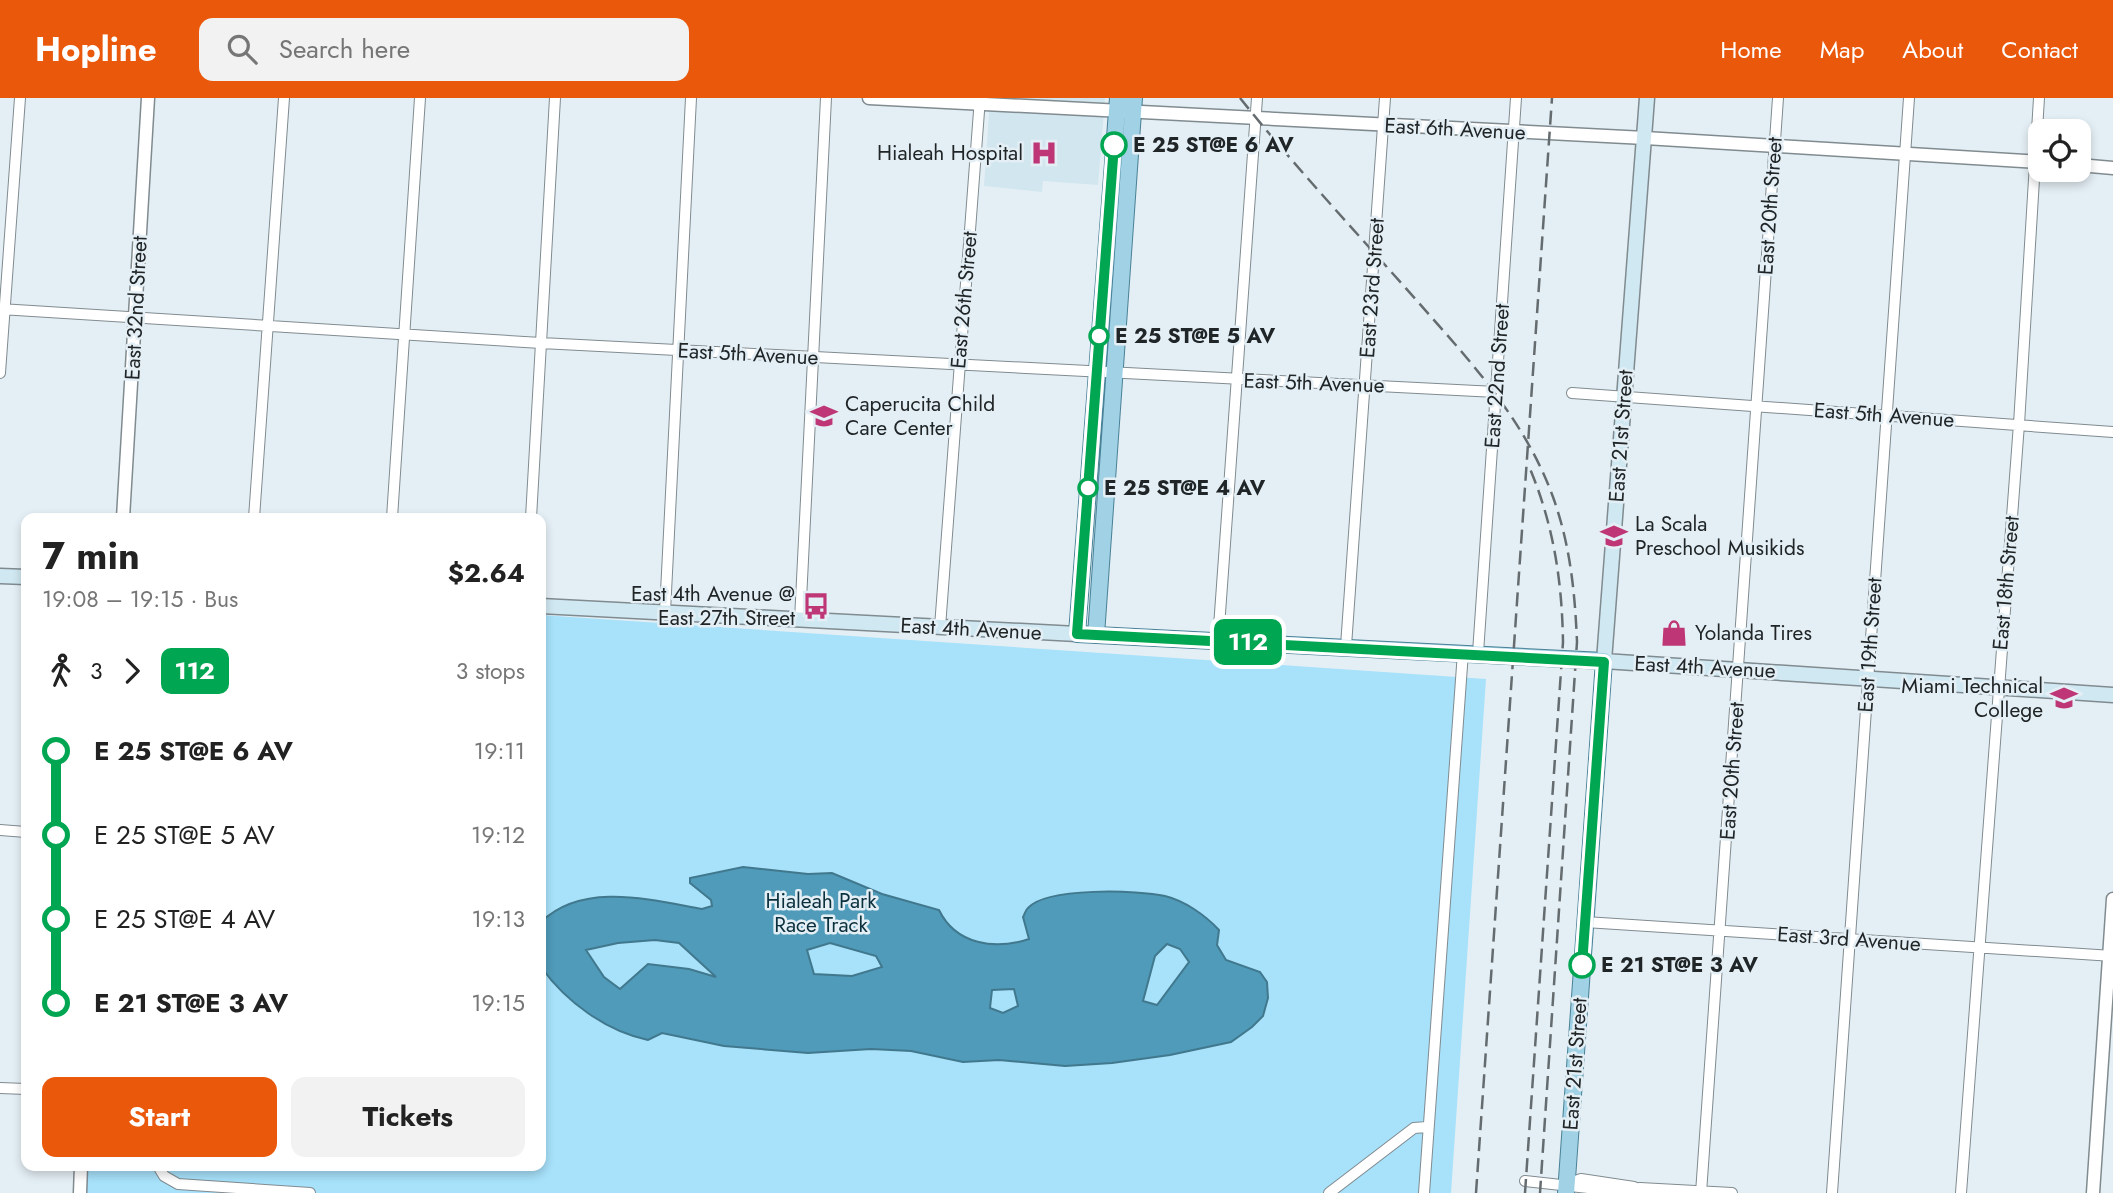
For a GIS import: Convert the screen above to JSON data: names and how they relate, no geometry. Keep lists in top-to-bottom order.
{
  "streets": {
    "main road": ["East 21st Street", "East 4th Avenue"],
    "street": [
      "East 6th Avenue",
      "East 20th Street",
      "East 23rd Street",
      "East 26th Street",
      "East 32nd Street",
      "East 5th Avenue",
      "East 22nd Street",
      "East 18th Street",
      "East 19th Street",
      "East 3rd Avenue"
    ]
  },
  "crossings": [
    ["East 6th Avenue", "East 20th Street"],
    ["East 6th Avenue", "East 23rd Street"],
    ["East 6th Avenue", "East 26th Street"],
    ["East 6th Avenue", "East 22nd Street"],
    ["East 6th Avenue", "East 21st Street"],
    ["East 6th Avenue", "East 19th Street"],
    ["East 20th Street", "East 5th Avenue"],
    ["East 20th Street", "East 4th Avenue"],
    ["East 20th Street", "East 3rd Avenue"],
    ["East 23rd Street", "East 5th Avenue"],
    ["East 23rd Street", "East 4th Avenue"],
    ["East 26th Street", "East 5th Avenue"],
    ["East 26th Street", "East 4th Avenue"],
    ["East 32nd Street", "East 5th Avenue"],
    ["East 5th Avenue", "East 22nd Street"],
    ["East 5th Avenue", "East 21st Street"],
    ["East 5th Avenue", "East 18th Street"],
    ["East 5th Avenue", "East 19th Street"],
    ["East 22nd Street", "East 4th Avenue"],
    ["East 21st Street", "East 4th Avenue"],
    ["East 21st Street", "East 3rd Avenue"],
    ["East 18th Street", "East 4th Avenue"],
    ["East 18th Street", "East 3rd Avenue"],
    ["East 4th Avenue", "East 19th Street"],
    ["East 19th Street", "East 3rd Avenue"]
  ],
  "parks": ["Hialeah Park Race Track"],
  "places": {
    "other": [
      "E 25 ST@E 6 AV",
      "E 25 ST@E 5 AV",
      "E 25 ST@E 4 AV",
      "E 21 ST@E 3 AV"
    ],
    "hospital": ["Hialeah Hospital"],
    "school or university": ["Caperucita Child Care Center", "La Scala Preschool Musikids", "Miami Technical College"],
    "bus stop": ["East 4th Avenue @ East 27th Street"],
    "shop": ["Yolanda Tires"]
  },
  "lines": ["bus line 112"],
  "page": {
    "header": "Hopline",
    "search": "Search here",
    "nav": [
      "Home",
      "Map",
      "About",
      "Contact"
    ],
    "on_map": "112",
    "heading": ["7 min", "19:08 – 19:15 · Bus", "$2.64"],
    "legs": ["3", "112", "3 stops"],
    "list": [
      {
        "name": "E 25 ST@E 6 AV",
        "value": "19:11"
      },
      {
        "name": "E 25 ST@E 5 AV",
        "value": "19:12"
      },
      {
        "name": "E 25 ST@E 4 AV",
        "value": "19:13"
      },
      {
        "name": "E 21 ST@E 3 AV",
        "value": "19:15"
      }
    ],
    "buttons": ["Start", "Tickets"]
  }
}
